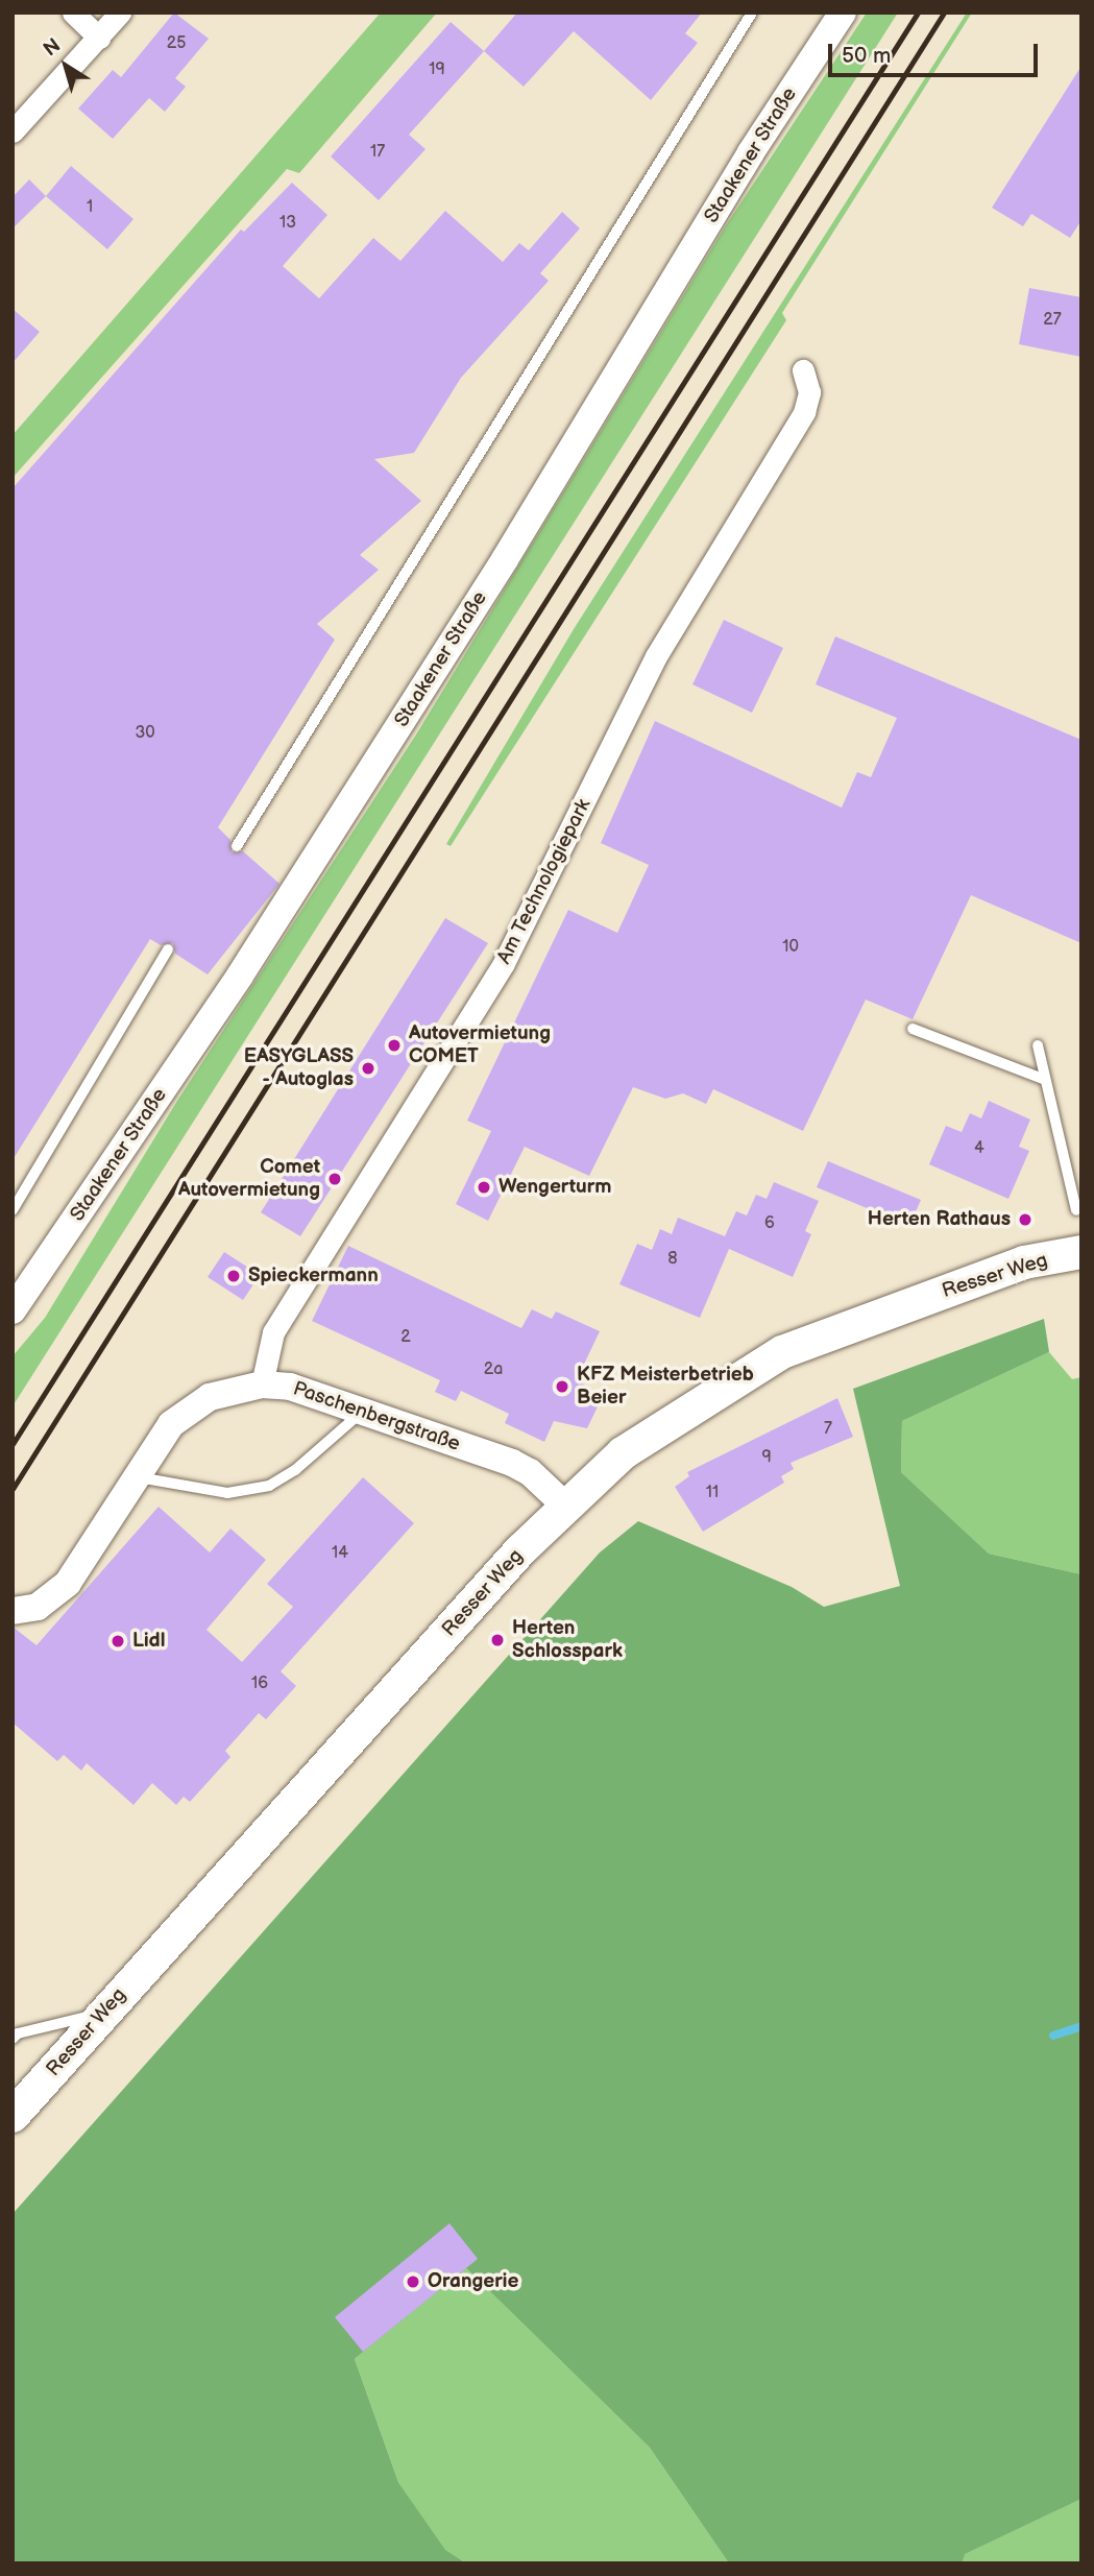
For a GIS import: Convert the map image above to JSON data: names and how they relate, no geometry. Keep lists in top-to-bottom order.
{
  "streets": {
    "main road": ["Resser Weg"],
    "street": ["Staakener Straße", "Am Technologiepark", "Paschenbergstraße"]
  },
  "crossings": [
    ["Am Technologiepark", "Paschenbergstraße"],
    ["Resser Weg", "Paschenbergstraße"]
  ],
  "places": [
    "Autovermietung COMET",
    "EASYGLASS - Autoglas",
    "Comet Autovermietung",
    "Wengerturm",
    "Herten Rathaus",
    "Spieckermann",
    "KFZ Meisterbetrieb Beier",
    "Herten Schlosspark",
    "Lidl",
    "Orangerie"
  ],
  "house_numbers": [
    "25",
    "19",
    "17",
    "1",
    "13",
    "27",
    "30",
    "10",
    "4",
    "6",
    "8",
    "2",
    "2a",
    "7",
    "9",
    "11",
    "14",
    "16"
  ],
  "scale_bar": "50 m",
  "north": "top left"
}
